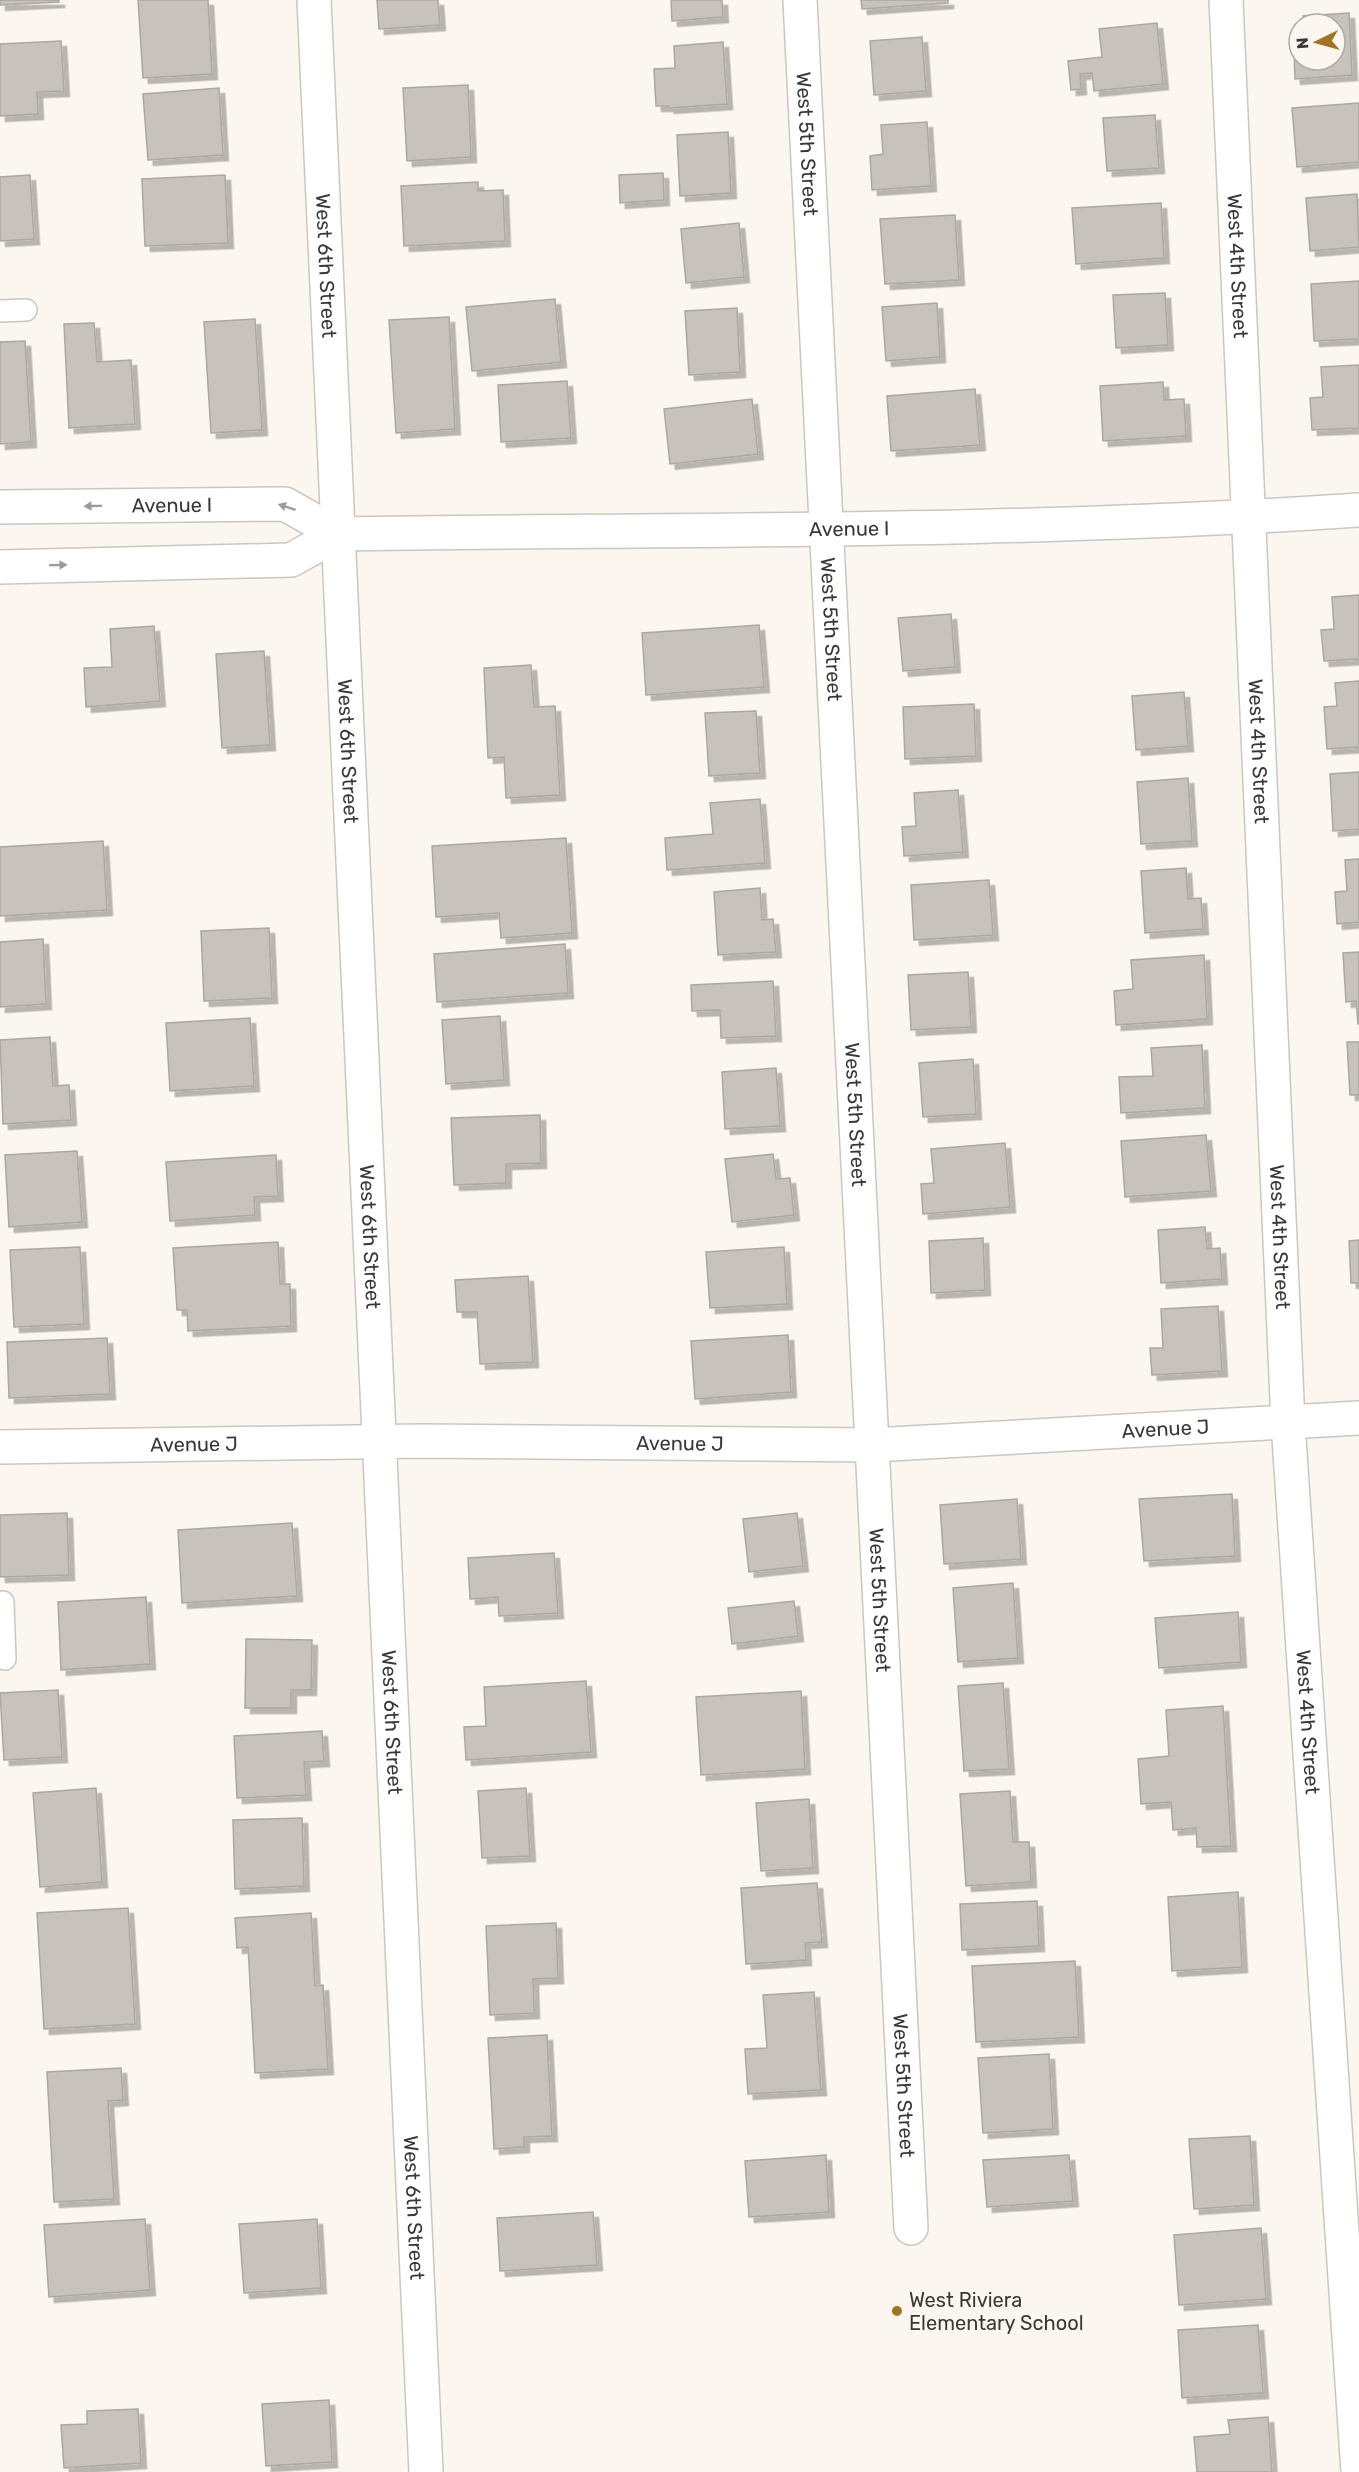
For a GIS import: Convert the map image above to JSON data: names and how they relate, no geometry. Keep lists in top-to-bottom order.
{
  "streets": {
    "street": [
      "West 5th Street",
      "West 6th Street",
      "West 4th Street",
      "Avenue I",
      "Avenue J"
    ]
  },
  "crossings": [
    ["West 5th Street", "Avenue I"],
    ["West 5th Street", "Avenue J"],
    ["West 6th Street", "Avenue I"],
    ["West 6th Street", "Avenue J"],
    ["West 4th Street", "Avenue I"],
    ["West 4th Street", "Avenue J"]
  ],
  "places": ["West Riviera Elementary School"],
  "north": "left"
}
